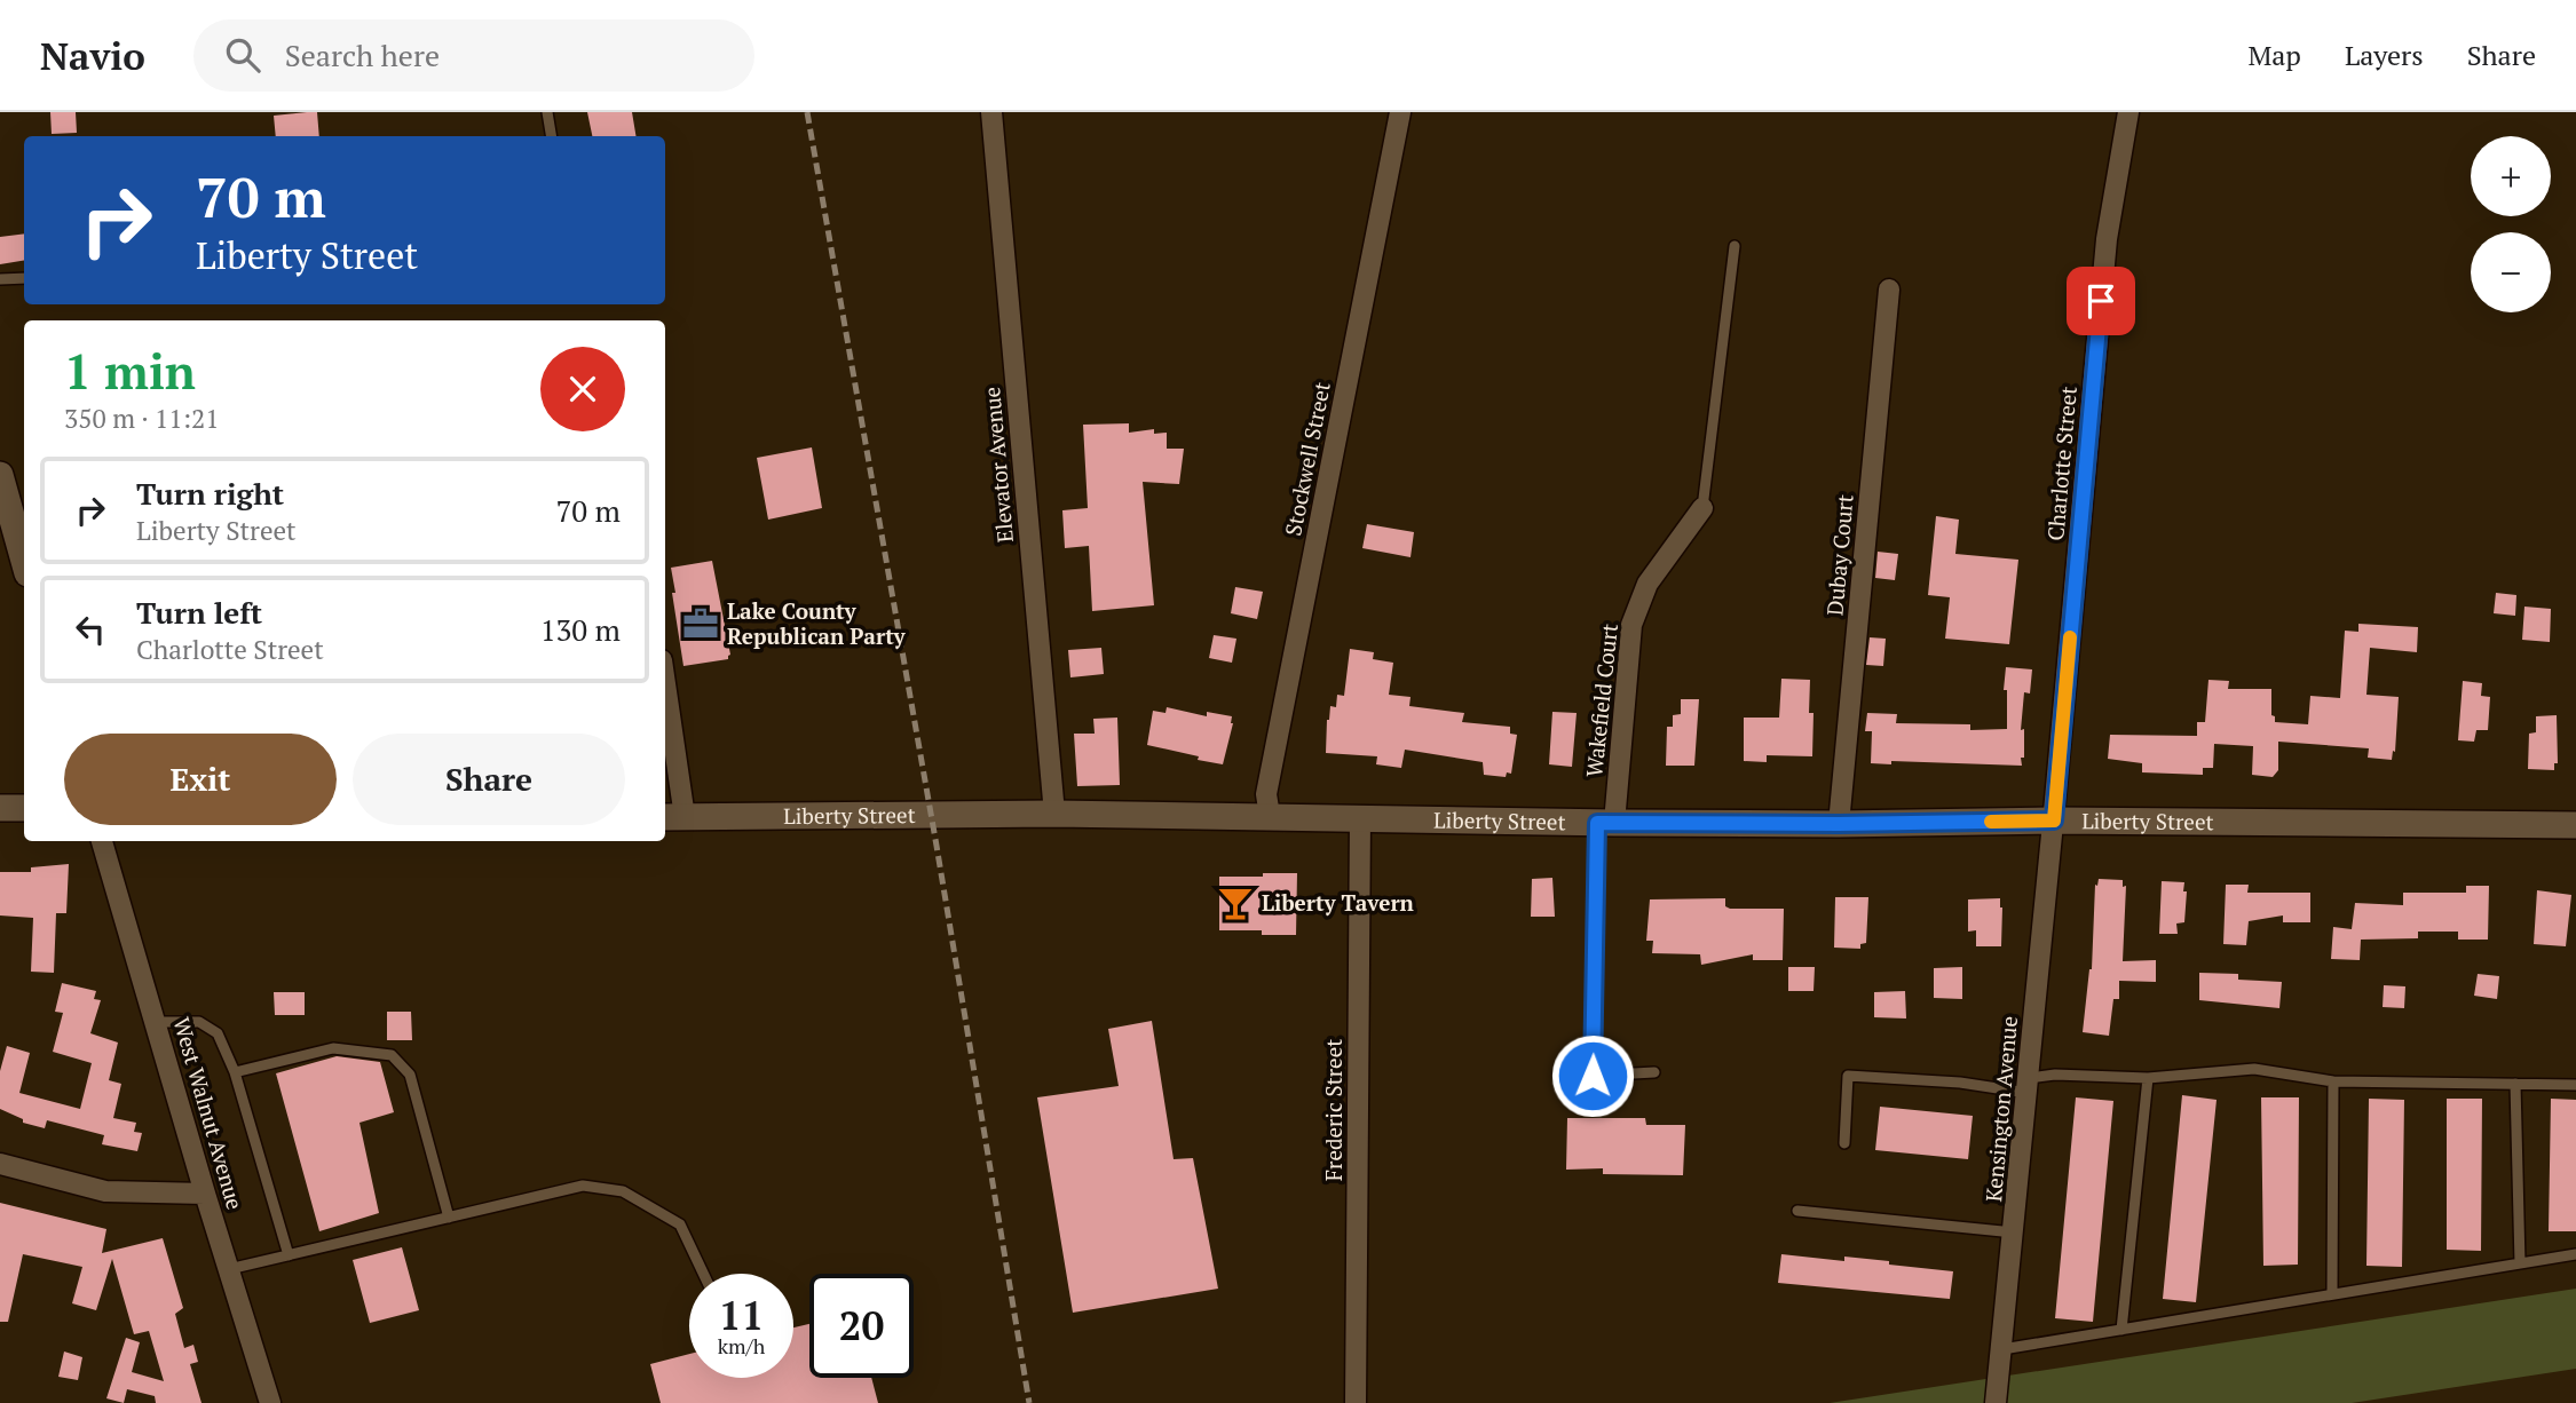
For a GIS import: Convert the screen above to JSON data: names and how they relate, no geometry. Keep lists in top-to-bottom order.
{
  "streets": {
    "street": [
      "Stockwell Street",
      "Charlotte Street",
      "Elevator Avenue",
      "Dubay Court",
      "Wakefield Court",
      "Liberty Street",
      "Kensington Avenue",
      "Frederic Street",
      "West Walnut Avenue"
    ]
  },
  "crossings": [
    ["Stockwell Street", "Liberty Street"],
    ["Charlotte Street", "Liberty Street"],
    ["Charlotte Street", "Kensington Avenue"],
    ["Elevator Avenue", "Liberty Street"],
    ["Dubay Court", "Liberty Street"],
    ["Wakefield Court", "Liberty Street"],
    ["Liberty Street", "Kensington Avenue"],
    ["Liberty Street", "Frederic Street"]
  ],
  "places": {
    "office": ["Lake County Republican Party"],
    "bar": ["Liberty Tavern"]
  },
  "page": {
    "header": "Navio",
    "search": "Search here",
    "nav": ["Map", "Layers", "Share"],
    "map_buttons": ["+", "−"],
    "turn": ["70 m", "Liberty Street"],
    "heading": ["1 min", "350 m · 11:21"],
    "list": [
      {
        "name": "Turn right",
        "note": "Liberty Street",
        "value": "70 m"
      },
      {
        "name": "Turn left",
        "note": "Charlotte Street",
        "value": "130 m"
      }
    ],
    "buttons": ["Exit", "Share"],
    "speed": "11 km/h",
    "limit": "20"
  }
}
